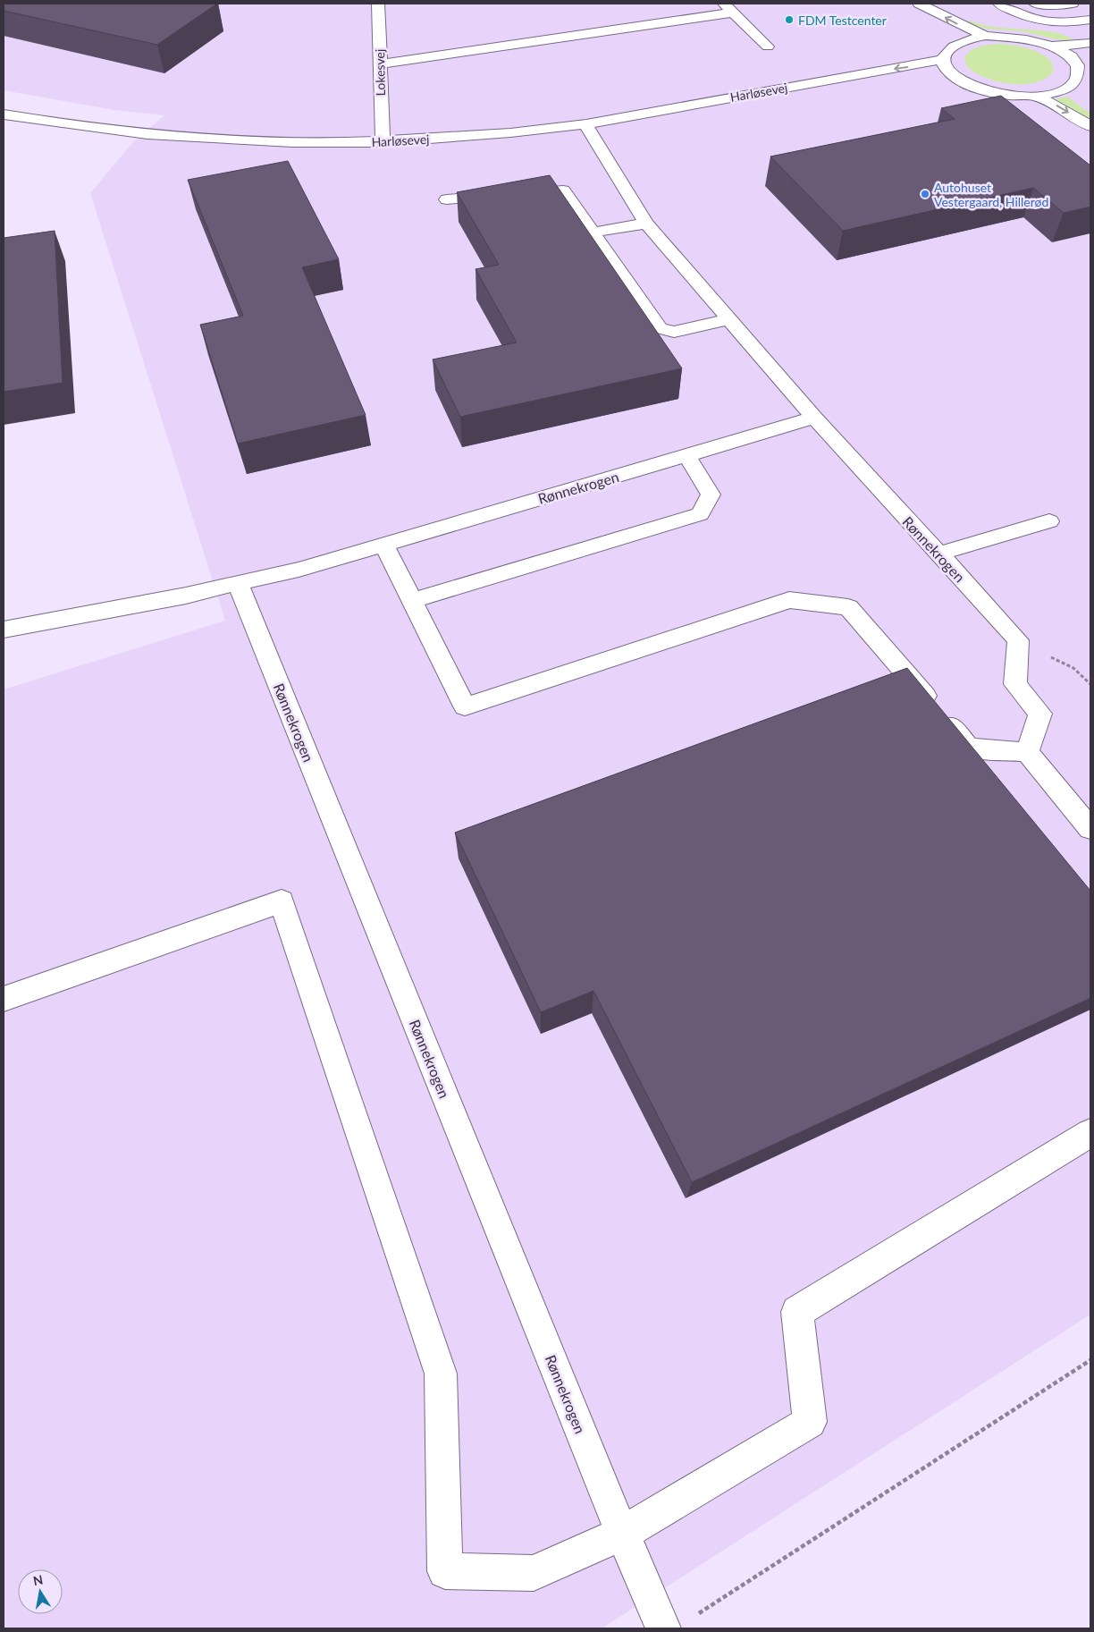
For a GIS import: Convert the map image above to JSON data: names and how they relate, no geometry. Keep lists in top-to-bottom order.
{
  "streets": {
    "street": ["Lokesvej", "Harløsevej", "Rønnekrogen"]
  },
  "crossings": [
    ["Lokesvej", "Harløsevej"],
    ["Harløsevej", "Rønnekrogen"]
  ],
  "places": ["FDM Testcenter", "Autohuset Vestergaard, Hillerød"],
  "north": "top"
}
